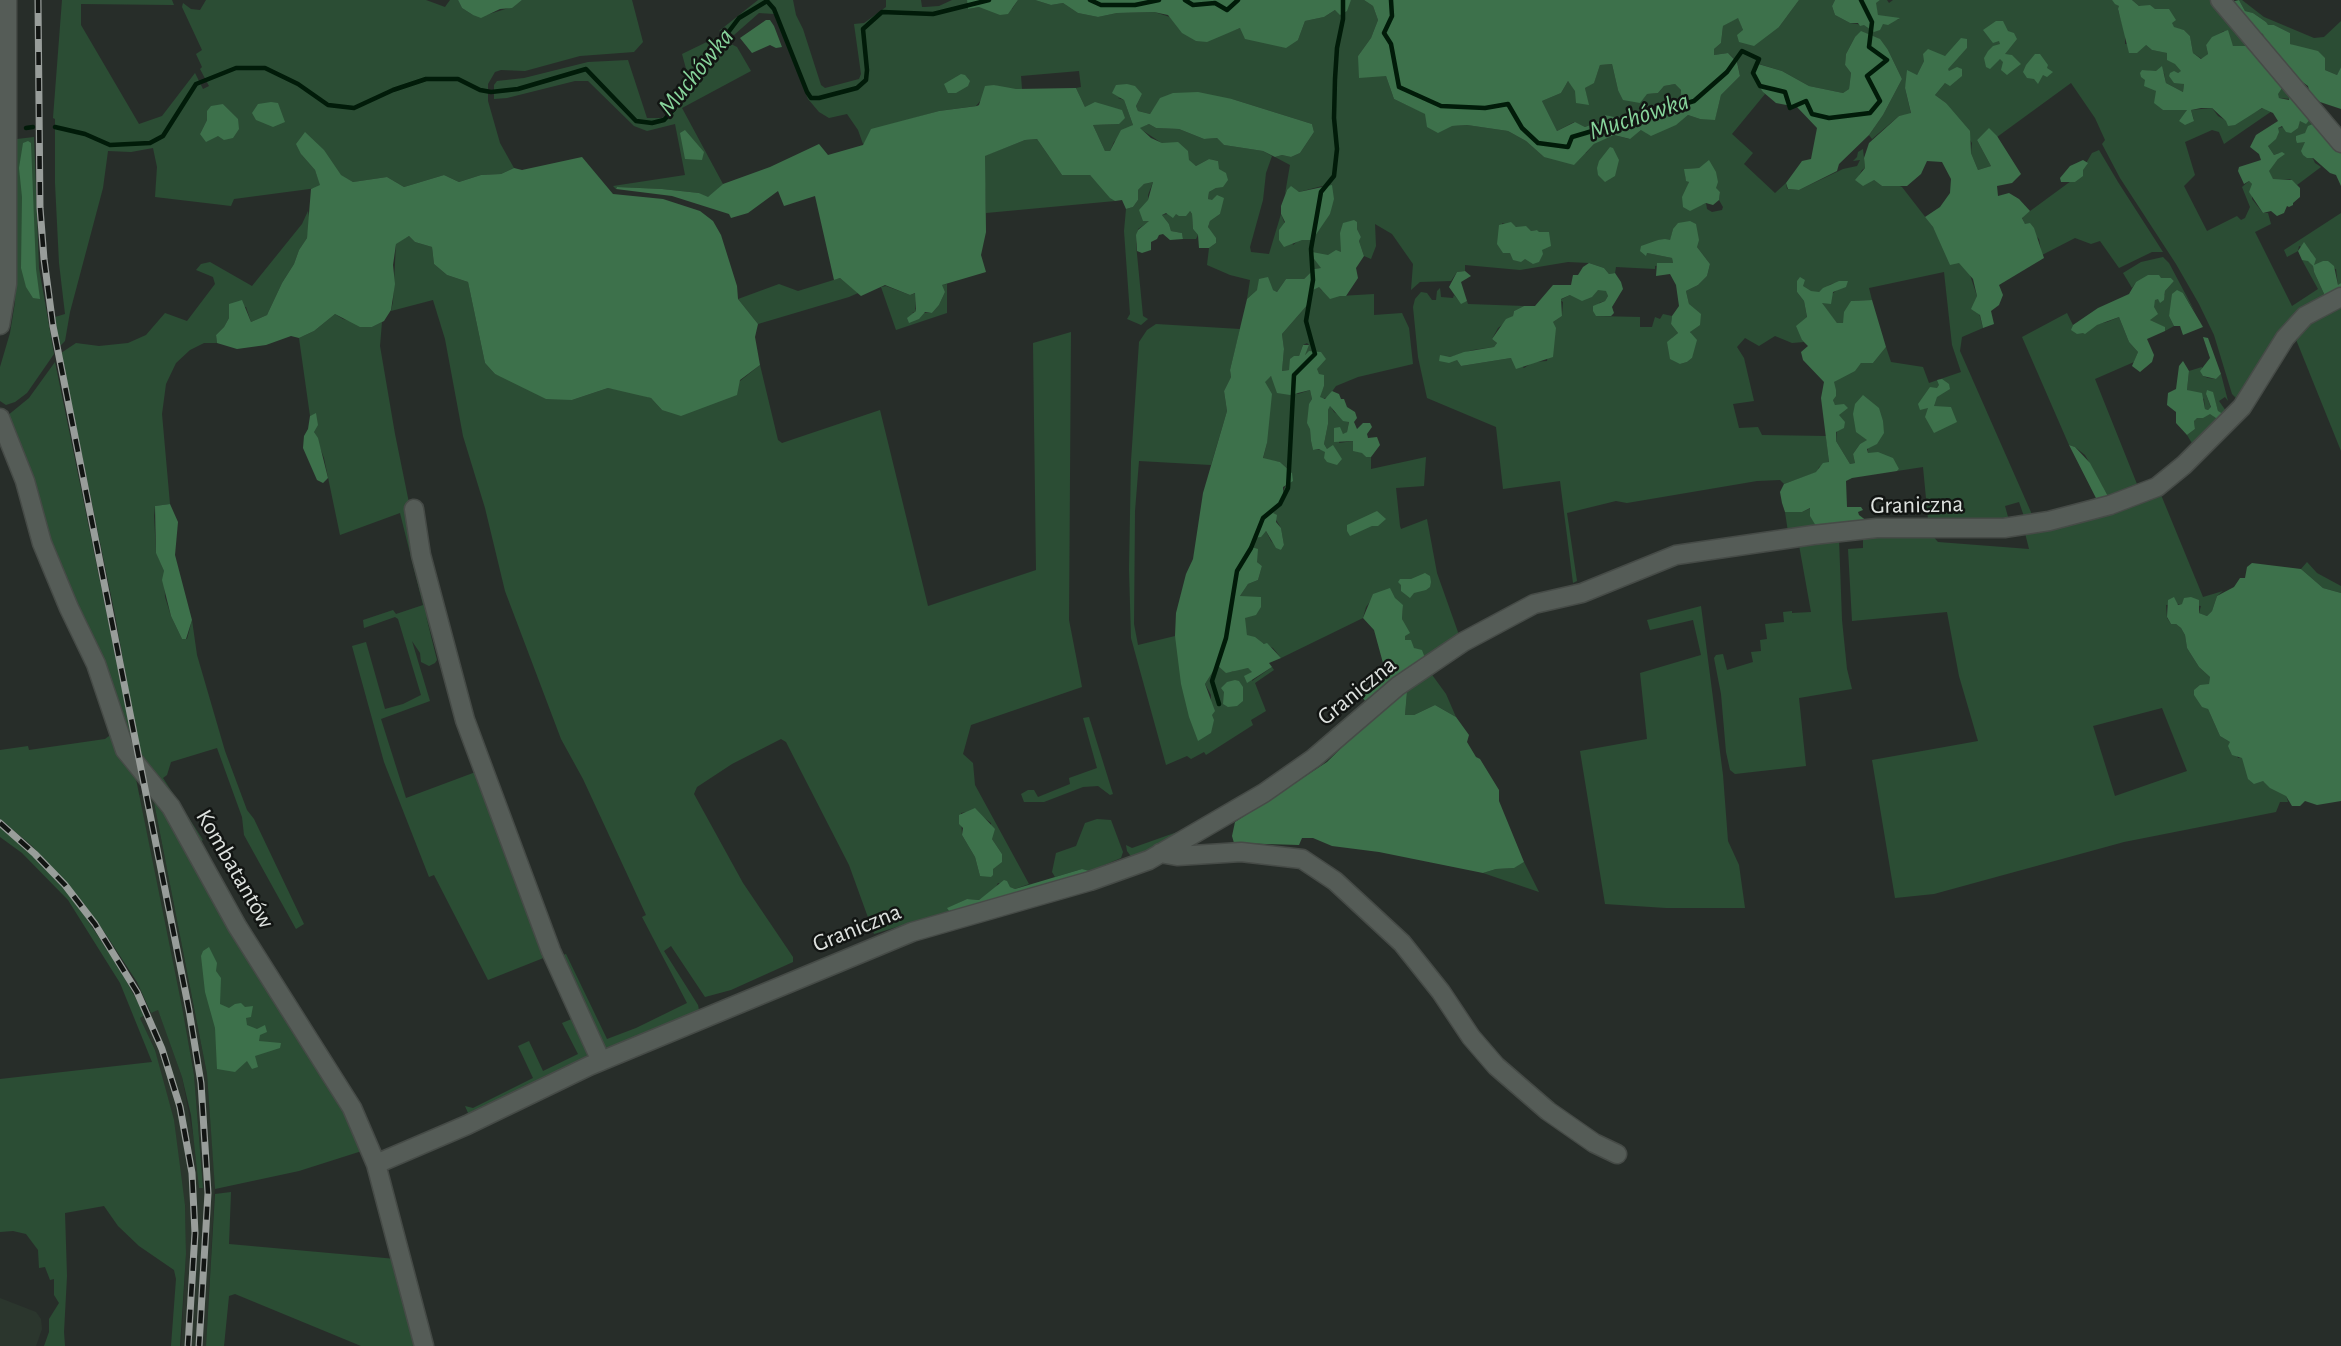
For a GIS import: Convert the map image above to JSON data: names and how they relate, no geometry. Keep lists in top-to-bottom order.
{
  "streets": {
    "street": ["Graniczna", "Kombatantów"]
  },
  "crossings": [
    ["Graniczna", "Kombatantów"]
  ],
  "water": ["Muchówka"]
}
